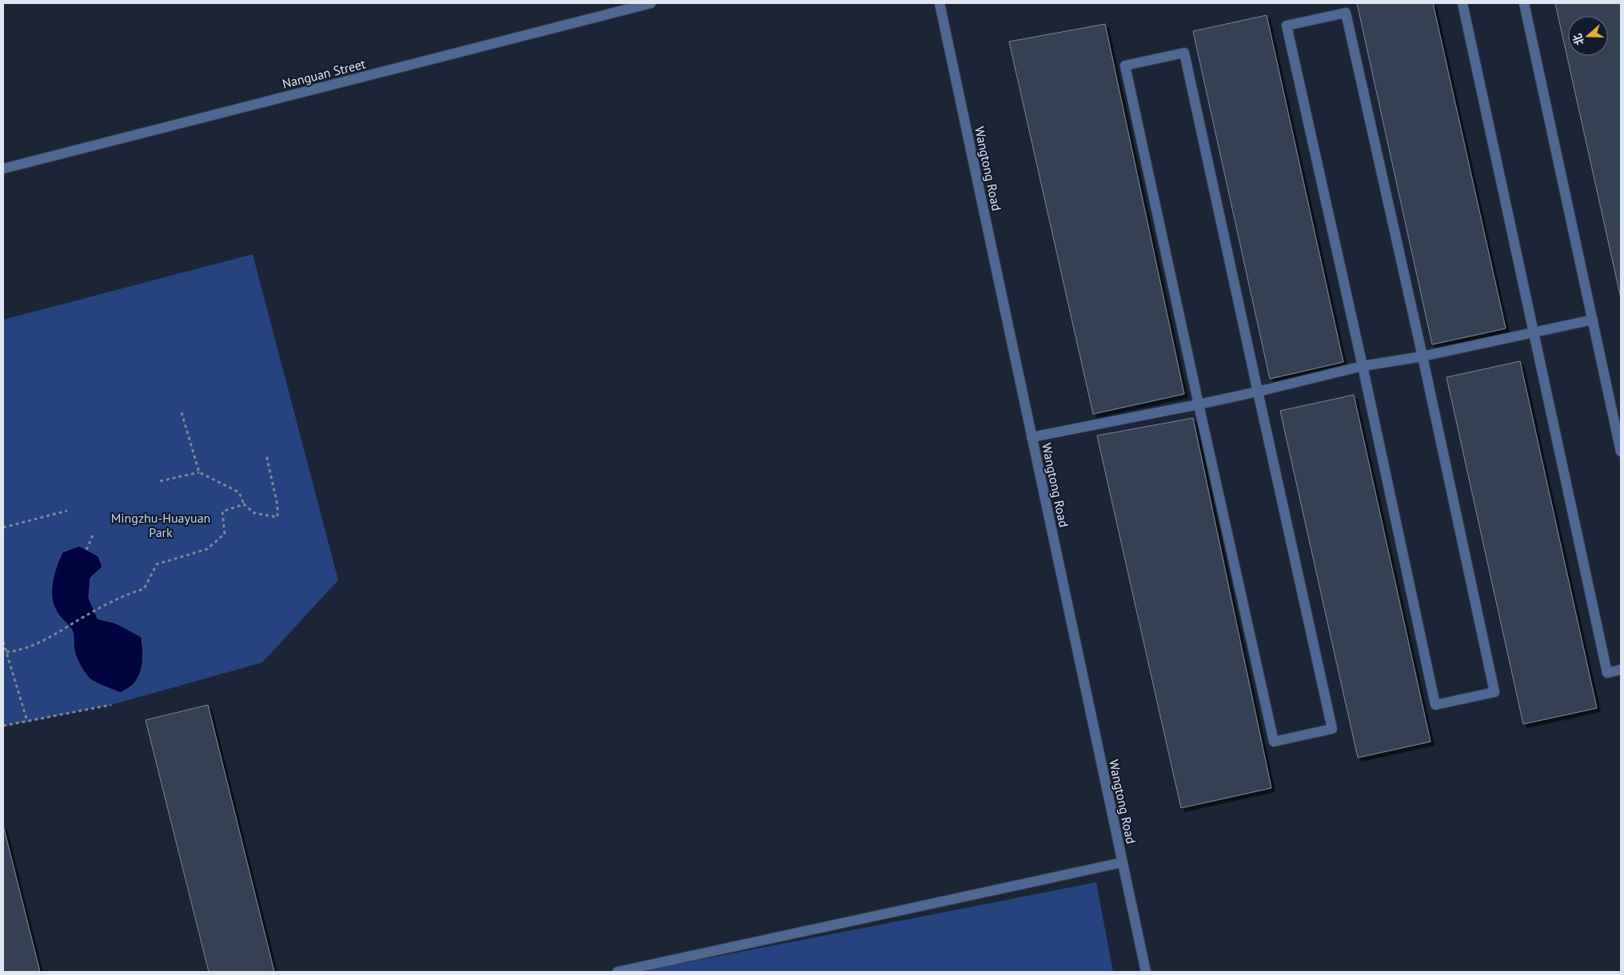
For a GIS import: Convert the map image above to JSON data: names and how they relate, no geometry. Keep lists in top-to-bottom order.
{
  "streets": {
    "street": ["Nanguan Street", "Wangtong Road"]
  },
  "parks": ["Mingzhu-Huayuan Park"],
  "north": "left"
}
